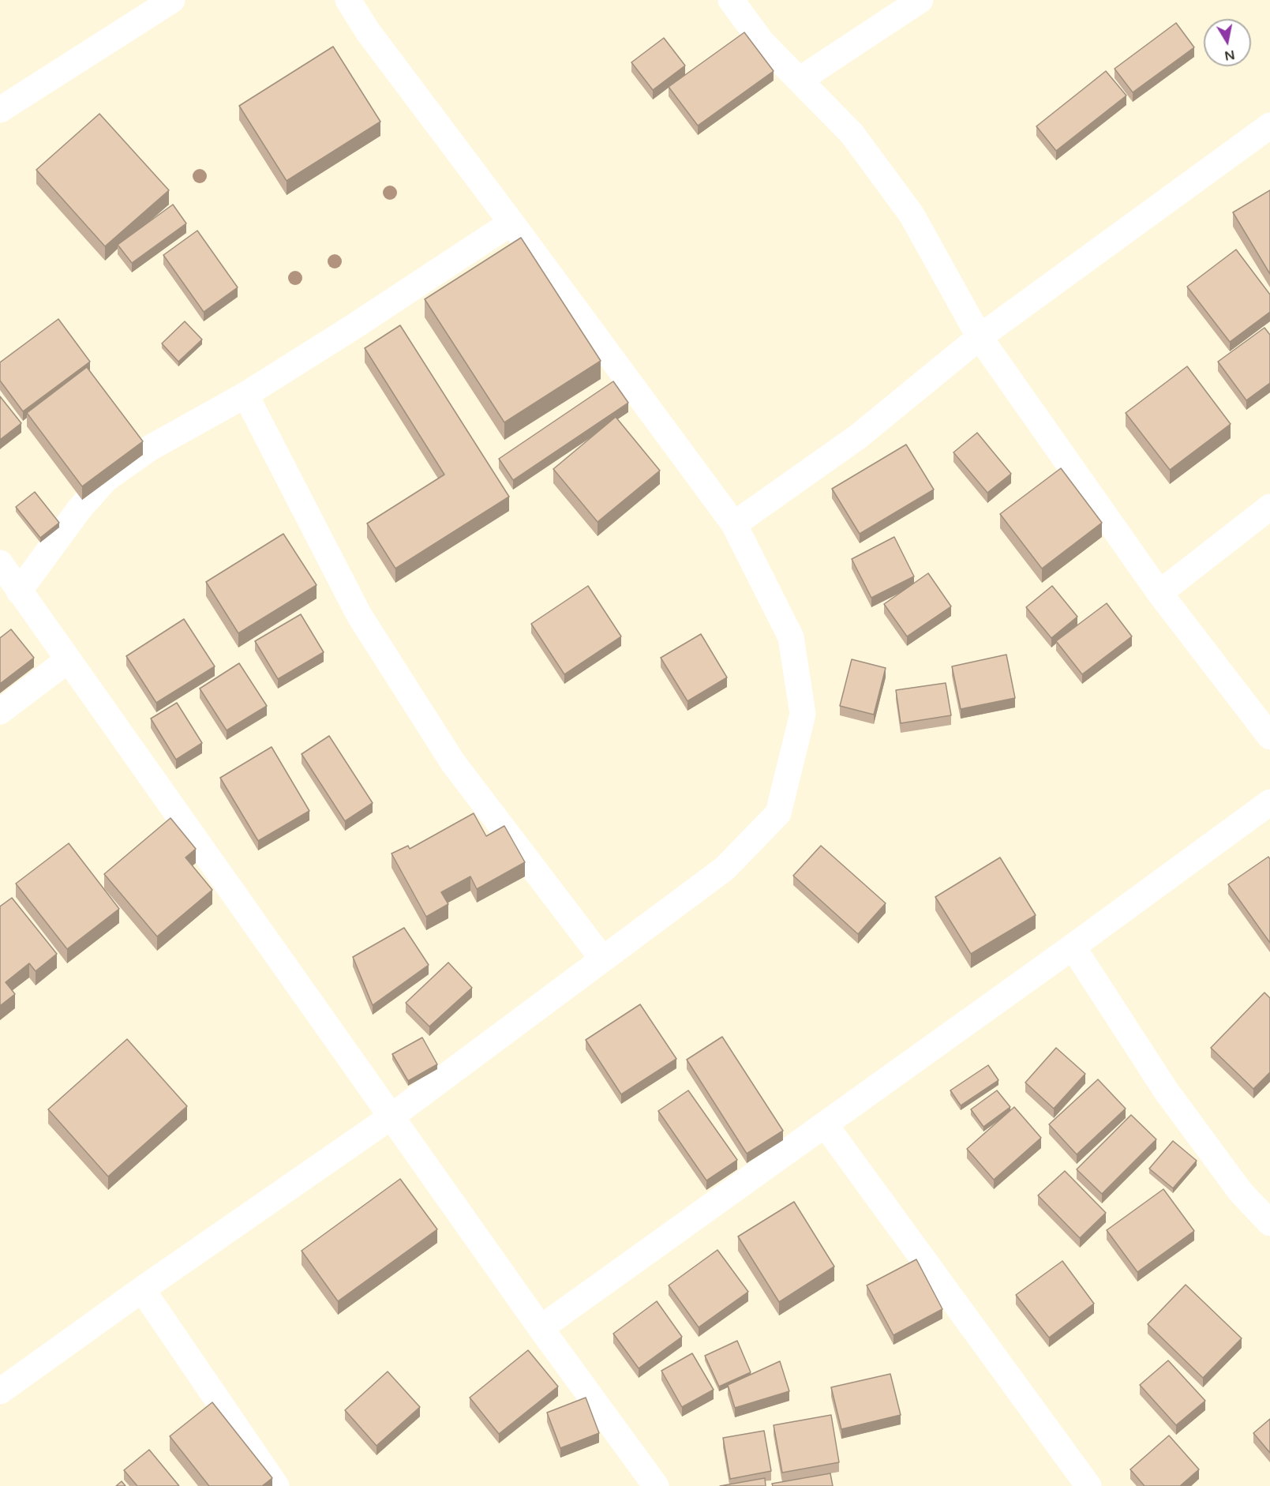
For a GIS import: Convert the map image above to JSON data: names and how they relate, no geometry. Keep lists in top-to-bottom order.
{
  "north": "bottom"
}
